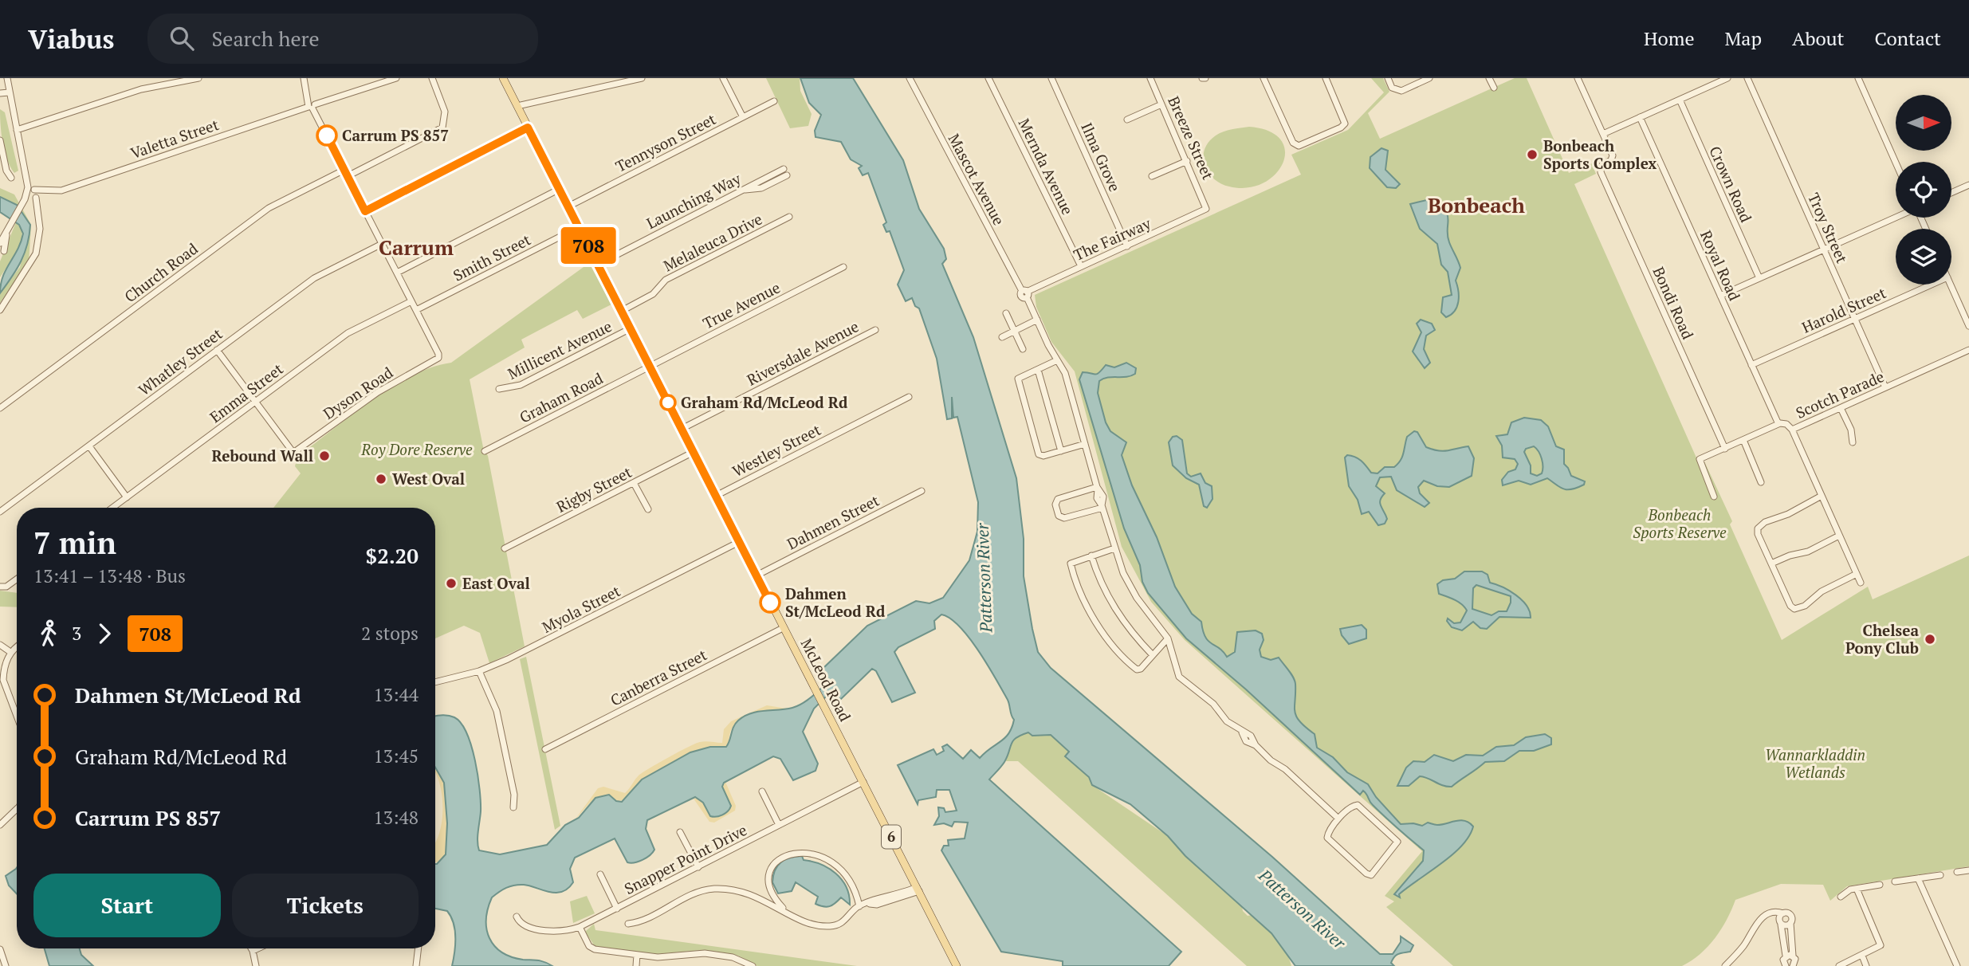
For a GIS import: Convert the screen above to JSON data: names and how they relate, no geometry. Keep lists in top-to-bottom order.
{
  "streets": {
    "main road": ["McLeod Road", "6"],
    "street": [
      "Breeze Street",
      "Valetta Street",
      "Tennyson Street",
      "Ilma Grove",
      "Mernda Avenue",
      "Mascot Avenue",
      "Crown Road",
      "Launching Way",
      "Troy Street",
      "The Fairway",
      "Melaleuca Drive",
      "Smith Street",
      "Royal Road",
      "Church Road",
      "Bondi Road",
      "True Avenue",
      "Harold Street",
      "Millicent Avenue",
      "Riversdale Avenue",
      "Whatley Street",
      "Emma Street",
      "Dyson Road",
      "Scotch Parade",
      "Graham Road",
      "Westley Street",
      "Rigby Street",
      "Dahmen Street",
      "Myola Street",
      "Canberra Street",
      "Snapper Point Drive"
    ]
  },
  "crossings": [
    ["Breeze Street", "The Fairway"],
    ["Tennyson Street", "McLeod Road"],
    ["Ilma Grove", "The Fairway"],
    ["Mernda Avenue", "The Fairway"],
    ["Mascot Avenue", "The Fairway"],
    ["Launching Way", "McLeod Road"],
    ["Troy Street", "Harold Street"],
    ["Troy Street", "Scotch Parade"],
    ["Melaleuca Drive", "McLeod Road"],
    ["Smith Street", "Dyson Road"],
    ["Smith Street", "McLeod Road"],
    ["Royal Road", "Harold Street"],
    ["Royal Road", "Scotch Parade"],
    ["Bondi Road", "Scotch Parade"],
    ["True Avenue", "Graham Road"],
    ["True Avenue", "McLeod Road"],
    ["Millicent Avenue", "McLeod Road"],
    ["Riversdale Avenue", "McLeod Road"],
    ["Emma Street", "Dyson Road"],
    ["Graham Road", "McLeod Road"],
    ["Westley Street", "McLeod Road"],
    ["Rigby Street", "McLeod Road"],
    ["Dahmen Street", "McLeod Road"],
    ["Myola Street", "McLeod Road"],
    ["Canberra Street", "McLeod Road"],
    ["McLeod Road", "Snapper Point Drive"]
  ],
  "districts": ["Bonbeach", "Carrum"],
  "water": ["Patterson River"],
  "parks": ["Roy Dore Reserve", "Bonbeach Sports Reserve", "Wannarkladdin Wetlands"],
  "places": [
    "Carrum PS 857",
    "Bonbeach Sports Complex",
    "Graham Rd/McLeod Rd",
    "Rebound Wall",
    "West Oval",
    "East Oval",
    "Dahmen St/McLeod Rd",
    "Chelsea Pony Club"
  ],
  "lines": ["bus line 708"],
  "north": "right",
  "page": {
    "header": "Viabus",
    "search": "Search here",
    "nav": [
      "Home",
      "Map",
      "About",
      "Contact"
    ],
    "on_map": "708",
    "heading": ["7 min", "13:41 – 13:48 · Bus", "$2.20"],
    "legs": ["3", "708", "2 stops"],
    "list": [
      {
        "name": "Dahmen St/McLeod Rd",
        "value": "13:44"
      },
      {
        "name": "Graham Rd/McLeod Rd",
        "value": "13:45"
      },
      {
        "name": "Carrum PS 857",
        "value": "13:48"
      }
    ],
    "buttons": ["Start", "Tickets"]
  }
}
